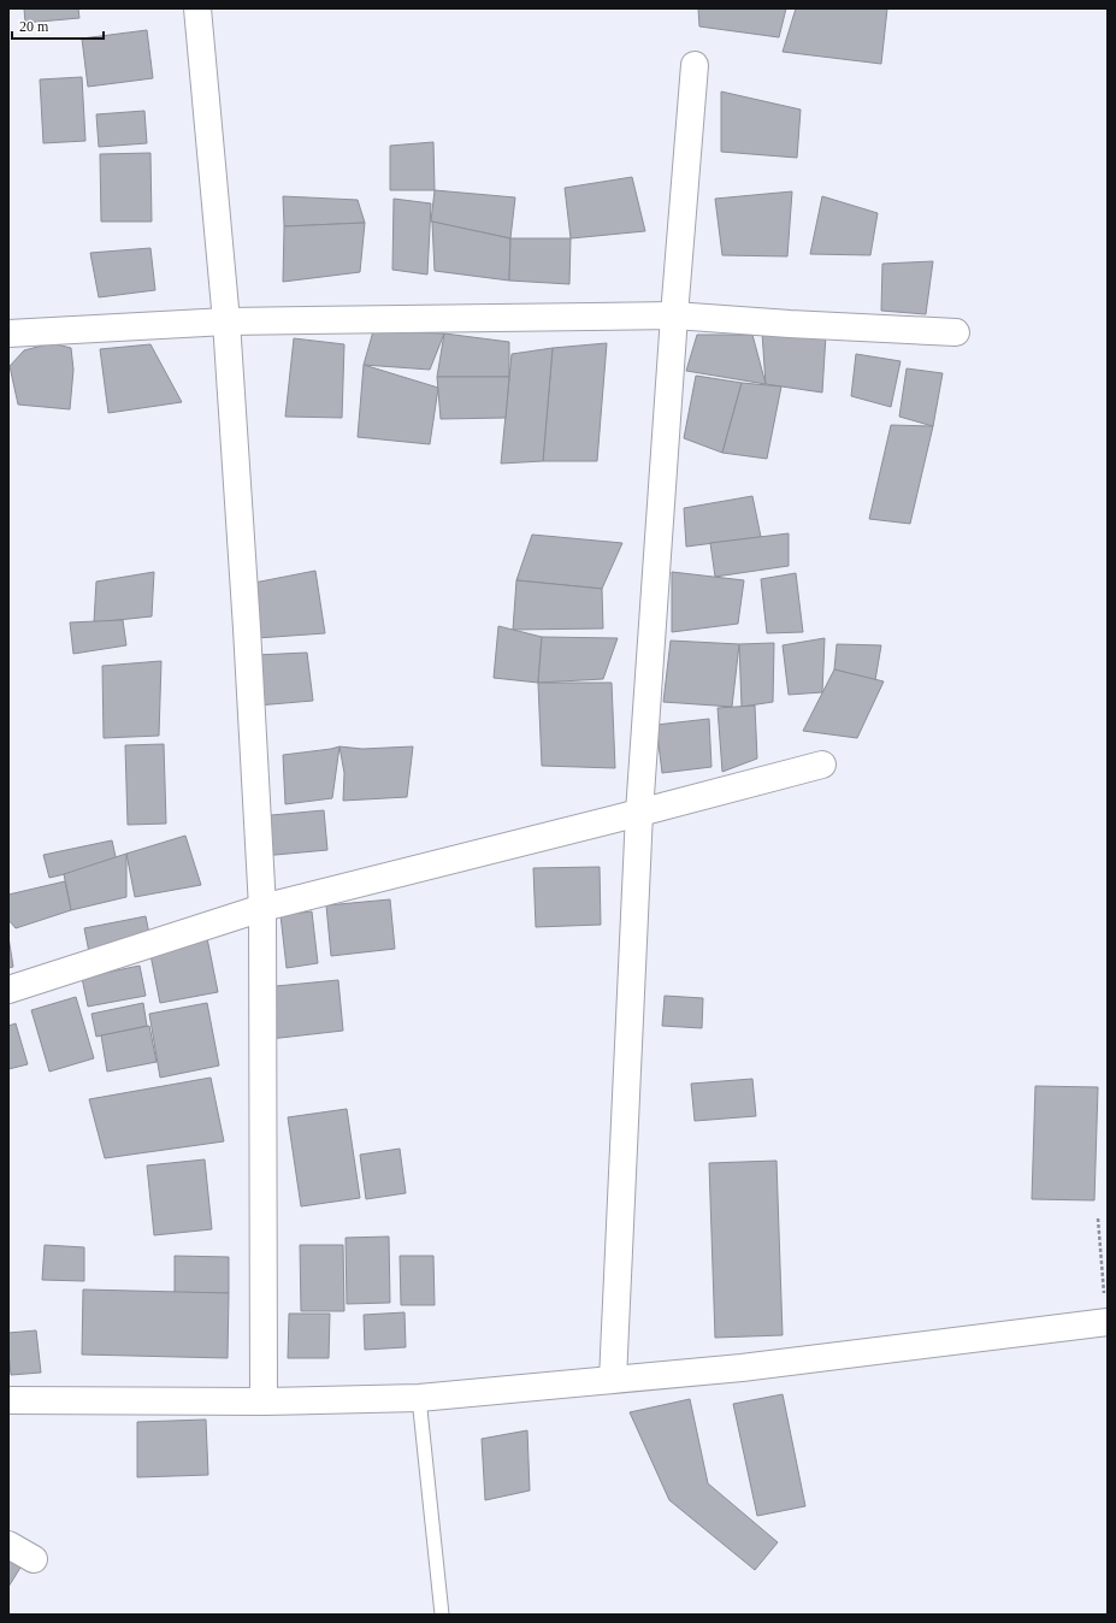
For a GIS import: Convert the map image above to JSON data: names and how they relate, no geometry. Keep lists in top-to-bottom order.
{
  "scale_bar": "20 m"
}
